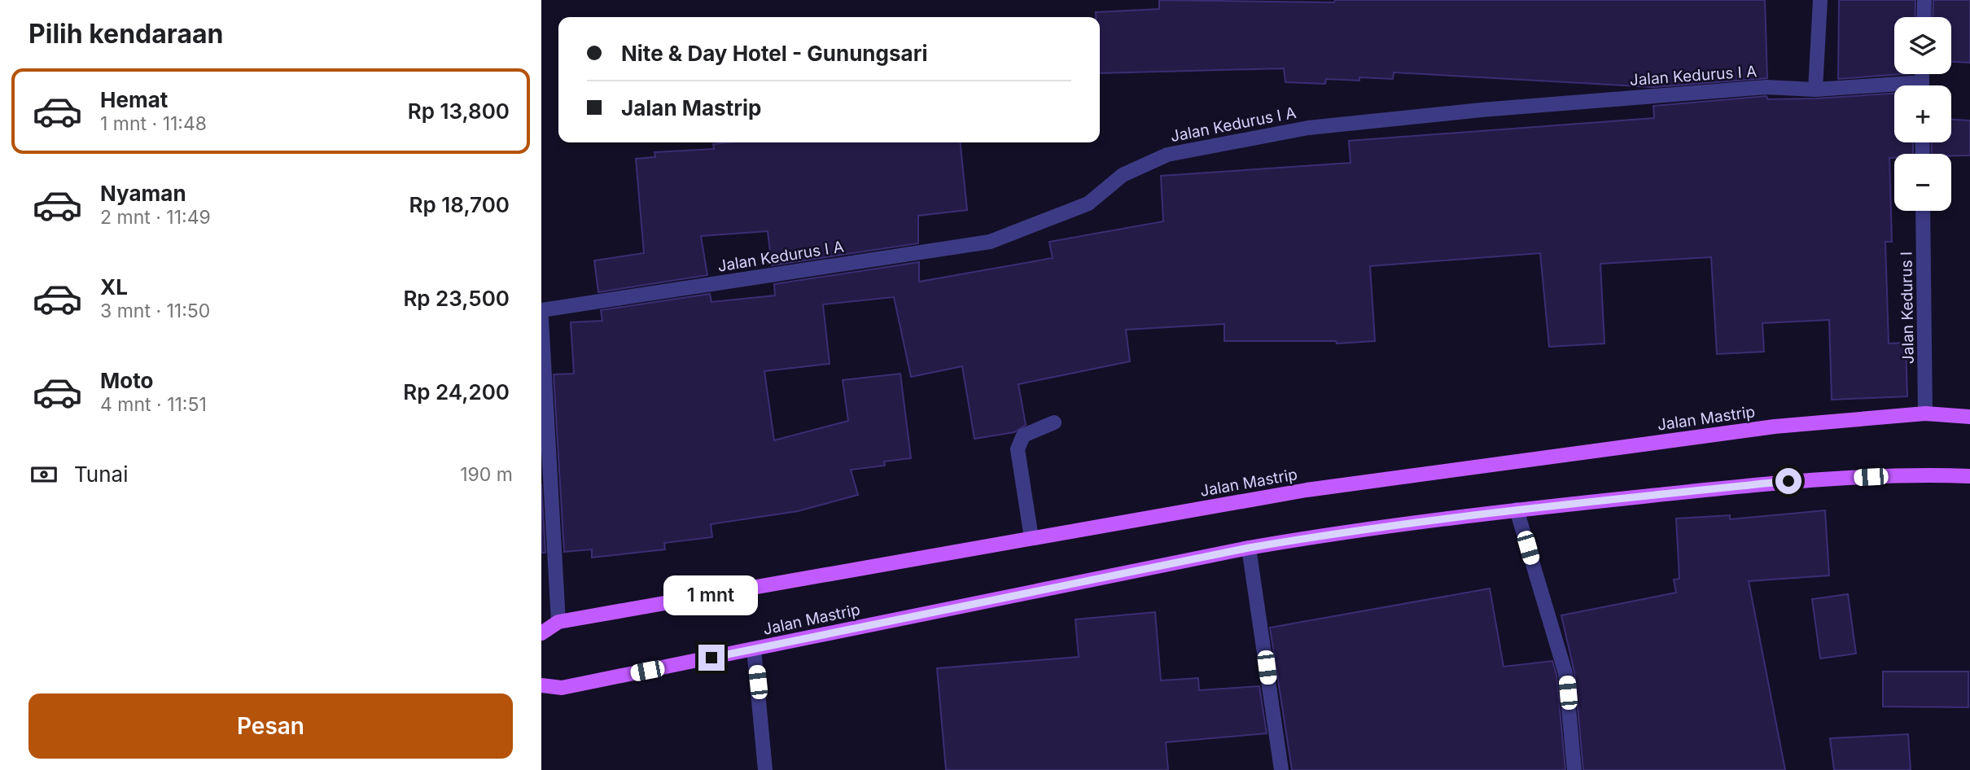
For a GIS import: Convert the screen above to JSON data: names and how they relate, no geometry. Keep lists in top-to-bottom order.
{
  "streets": {
    "main road": ["Jalan Mastrip"],
    "street": ["Jalan Kedurus I A", "Jalan Kedurus I"]
  },
  "crossings": [
    ["Jalan Kedurus I", "Jalan Mastrip"]
  ],
  "page": {
    "heading": "Pilih kendaraan",
    "map_buttons": ["+", "−"],
    "banner": ["Nite & Day Hotel - Gunungsari", "Jalan Mastrip"],
    "list": [
      {
        "name": "Hemat",
        "note": "1 mnt · 11:48",
        "value": "Rp 13,800"
      },
      {
        "name": "Nyaman",
        "note": "2 mnt · 11:49",
        "value": "Rp 18,700"
      },
      {
        "name": "XL",
        "note": "3 mnt · 11:50",
        "value": "Rp 23,500"
      },
      {
        "name": "Moto",
        "note": "4 mnt · 11:51",
        "value": "Rp 24,200"
      }
    ],
    "pay": ["Tunai", "190 m"],
    "bubble": "1 mnt",
    "buttons": "Pesan"
  }
}
